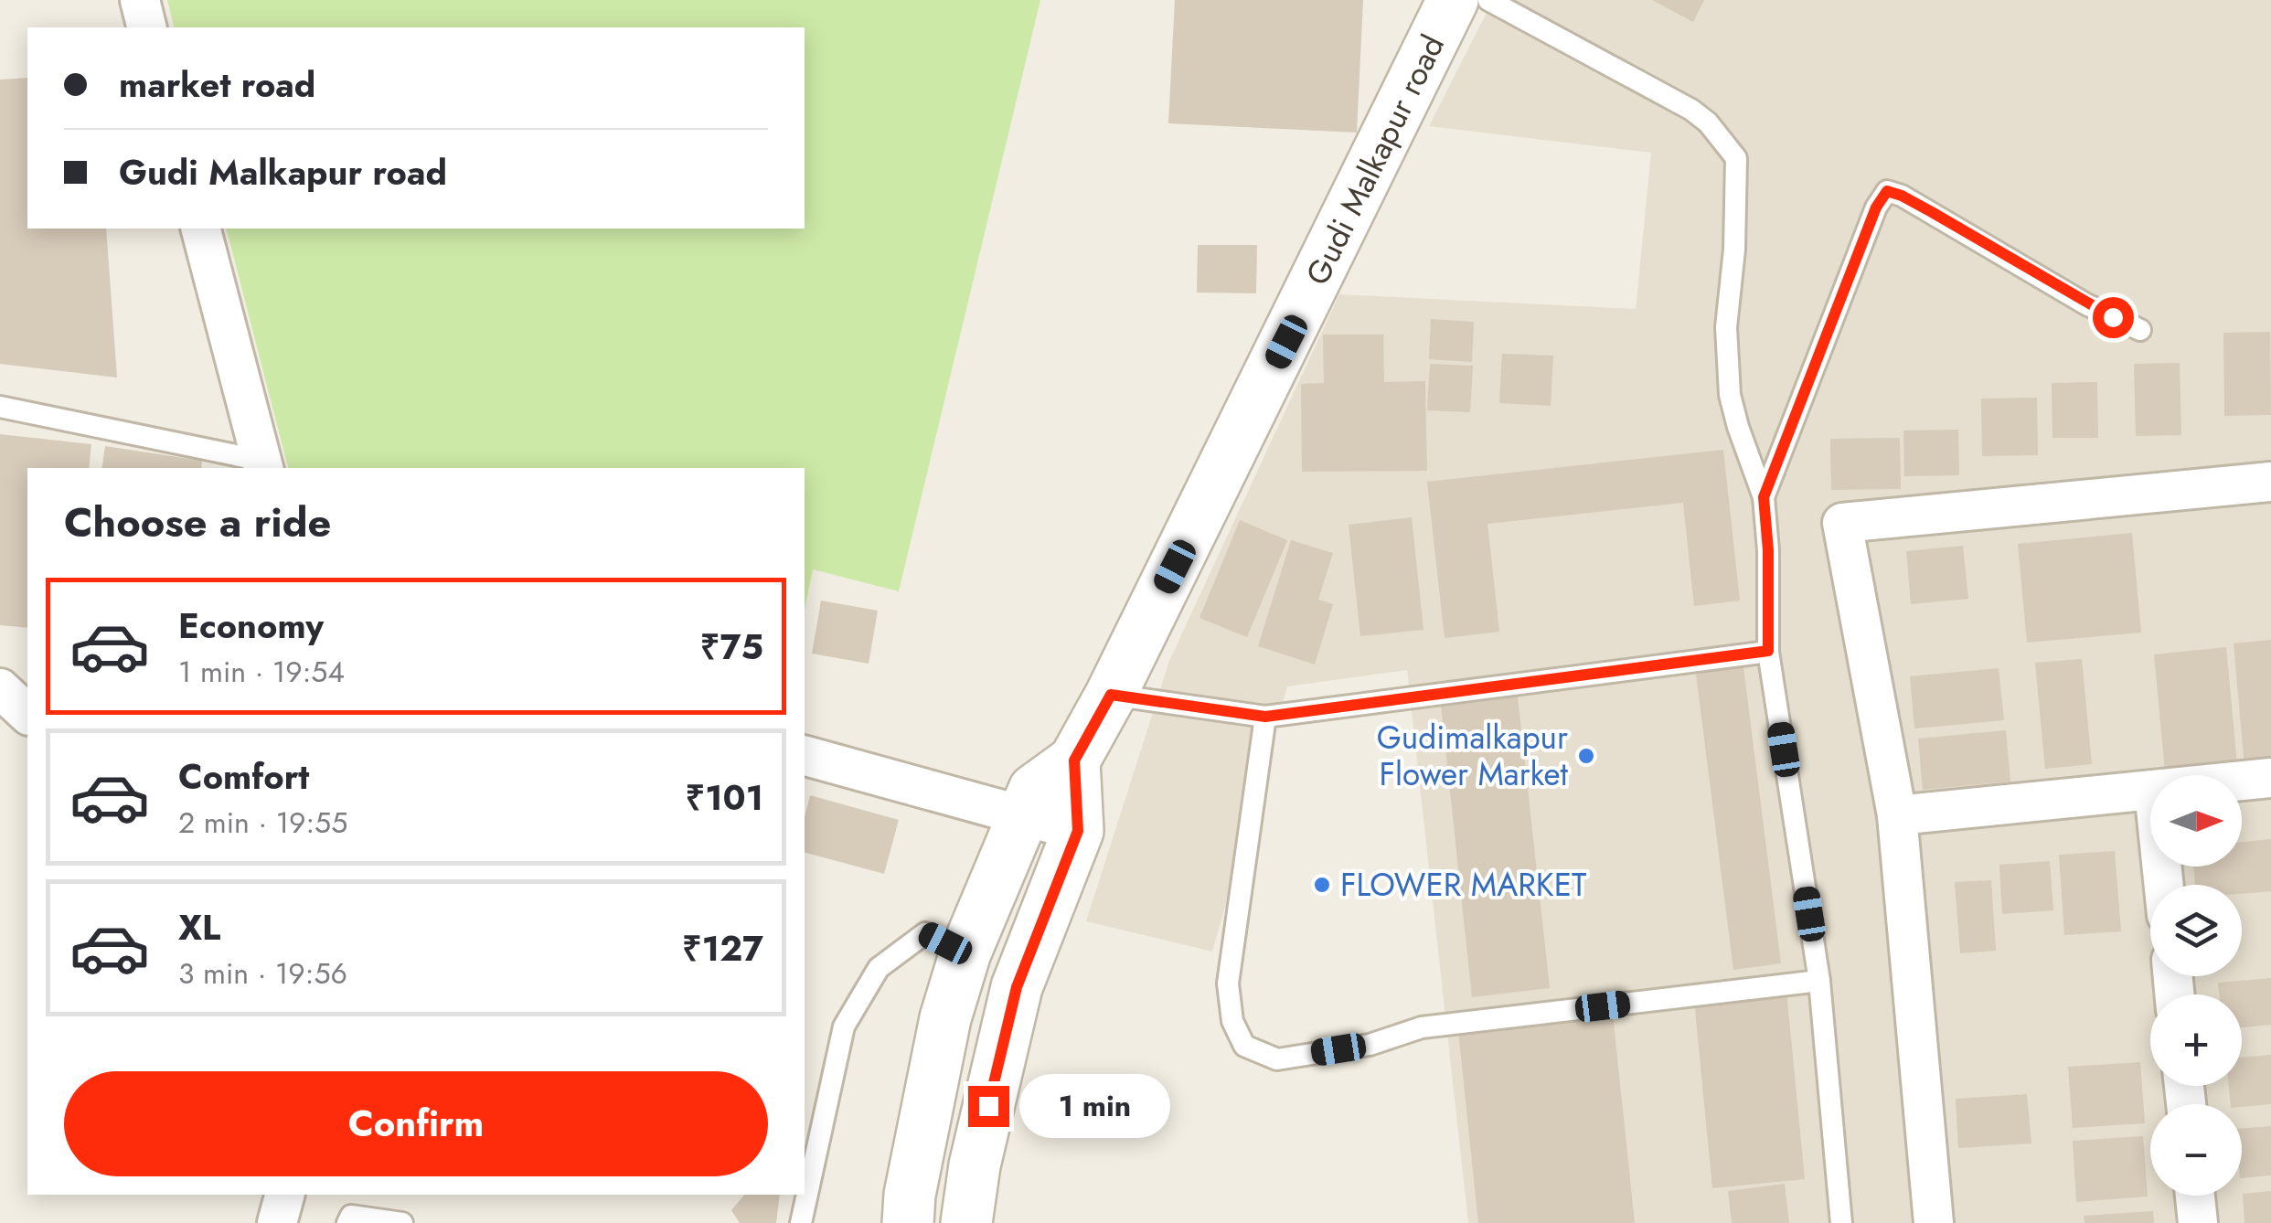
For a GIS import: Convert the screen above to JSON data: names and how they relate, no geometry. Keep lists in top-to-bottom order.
{
  "streets": {
    "street": ["Gudi Malkapur road"]
  },
  "places": ["Gudimalkapur Flower Market", "FLOWER MARKET"],
  "north": "right",
  "page": {
    "banner": ["market road", "Gudi Malkapur road"],
    "heading": "Choose a ride",
    "list": [
      {
        "name": "Economy",
        "note": "1 min · 19:54",
        "value": "₹75"
      },
      {
        "name": "Comfort",
        "note": "2 min · 19:55",
        "value": "₹101"
      },
      {
        "name": "XL",
        "note": "3 min · 19:56",
        "value": "₹127"
      }
    ],
    "map_buttons": ["+", "−"],
    "buttons": "Confirm",
    "bubble": "1 min"
  }
}
